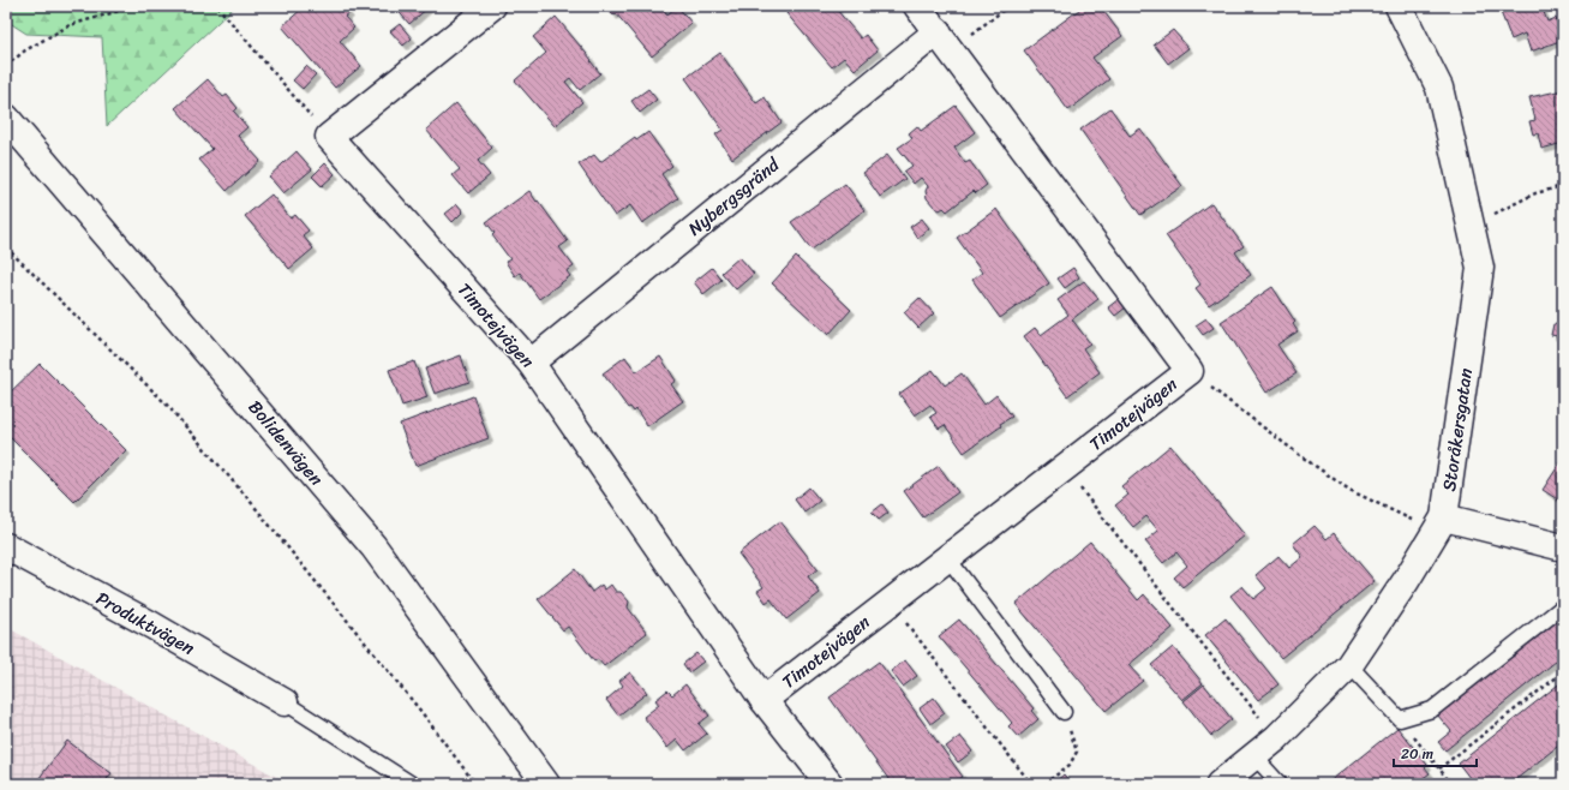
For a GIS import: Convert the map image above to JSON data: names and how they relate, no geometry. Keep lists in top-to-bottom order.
{
  "streets": {
    "street": [
      "Nybergsgränd",
      "Timotejvägen",
      "Storåkersgatan",
      "Bolidenvägen",
      "Produktvägen"
    ]
  },
  "crossings": [
    ["Nybergsgränd", "Timotejvägen"]
  ],
  "scale_bar": "20 m"
}
